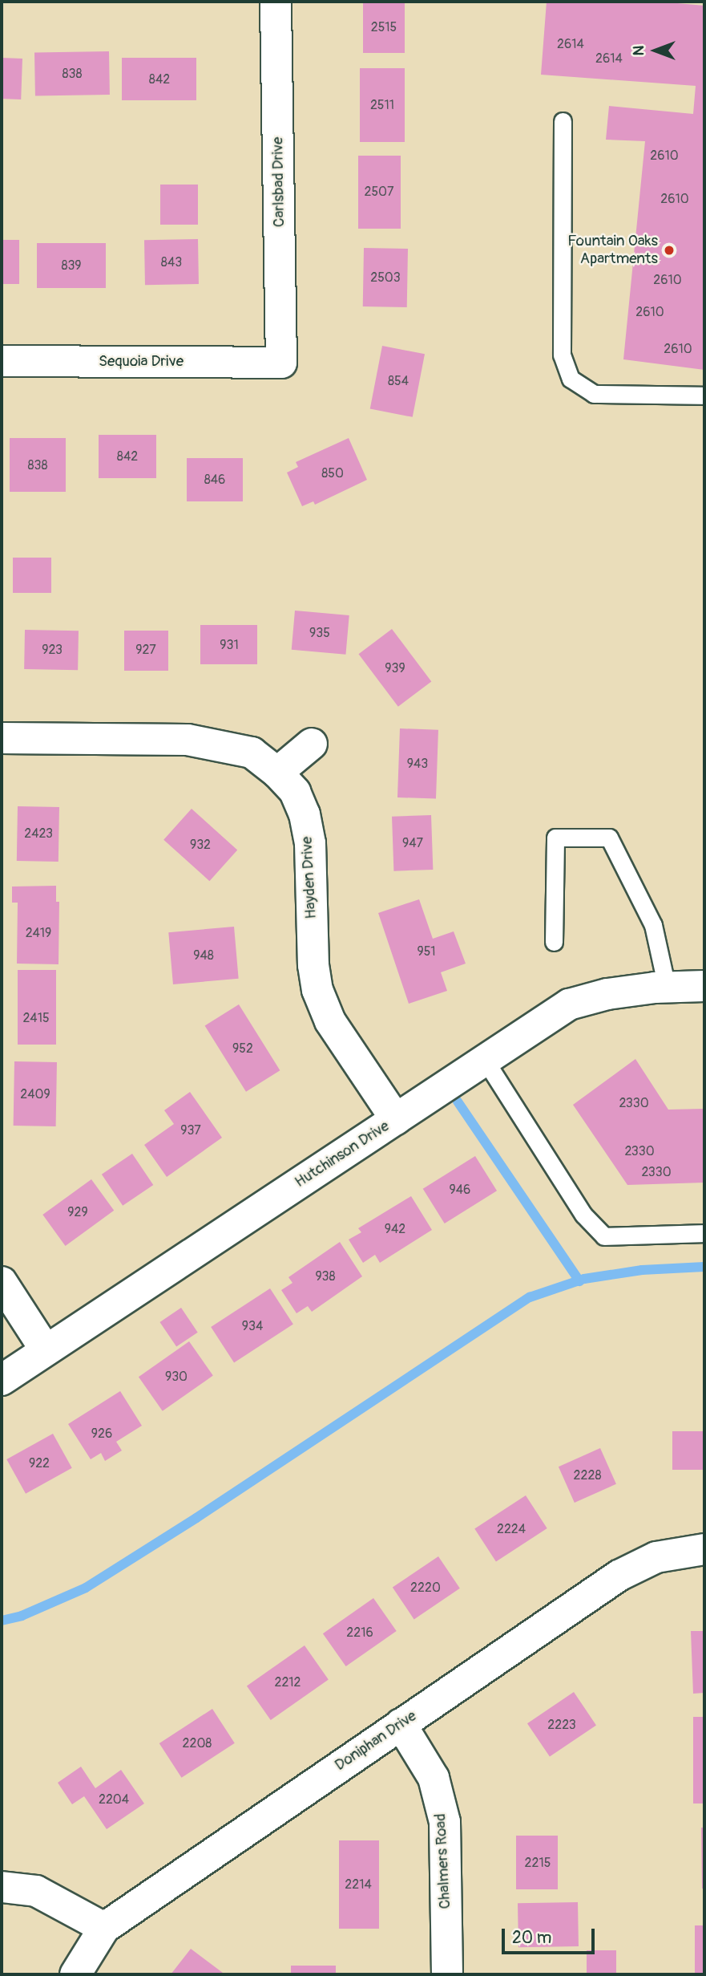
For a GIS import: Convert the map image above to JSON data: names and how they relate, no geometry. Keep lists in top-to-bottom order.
{
  "streets": {
    "street": [
      "Carlsbad Drive",
      "Sequoia Drive",
      "Hayden Drive",
      "Hutchinson Drive",
      "Doniphan Drive",
      "Chalmers Road"
    ]
  },
  "crossings": [
    ["Carlsbad Drive", "Sequoia Drive"],
    ["Hayden Drive", "Hutchinson Drive"],
    ["Doniphan Drive", "Chalmers Road"]
  ],
  "places": ["Fountain Oaks Apartments"],
  "house_numbers": [
    "2515",
    "2614",
    "2614",
    "838",
    "842",
    "2511",
    "2610",
    "2507",
    "2610",
    "843",
    "839",
    "2503",
    "2610",
    "2610",
    "2610",
    "854",
    "842",
    "838",
    "850",
    "846",
    "935",
    "931",
    "923",
    "927",
    "939",
    "943",
    "2423",
    "947",
    "932",
    "2419",
    "951",
    "948",
    "2415",
    "952",
    "2409",
    "2330",
    "937",
    "2330",
    "2330",
    "946",
    "929",
    "942",
    "938",
    "934",
    "930",
    "926",
    "922",
    "2228",
    "2224",
    "2220",
    "2216",
    "2212",
    "2223",
    "2208",
    "2204",
    "2215",
    "2214"
  ],
  "scale_bar": "20 m",
  "north": "left"
}
